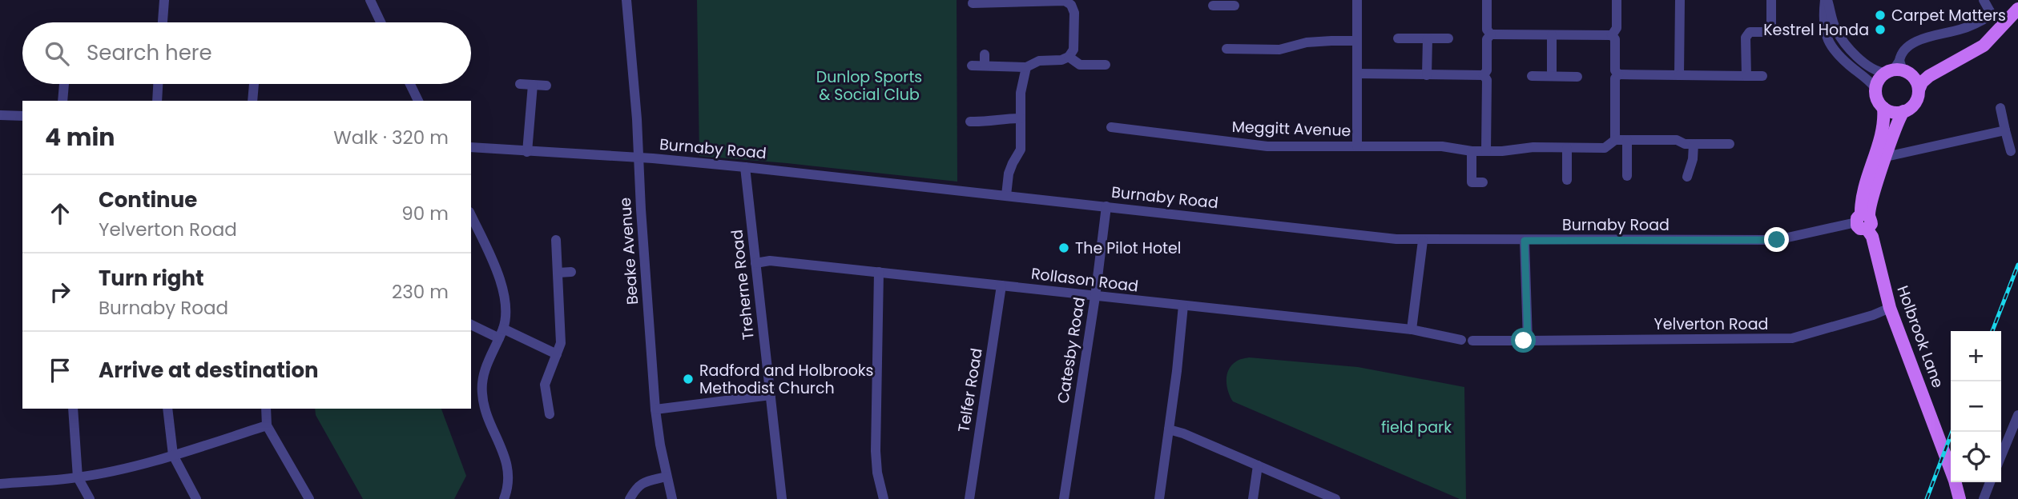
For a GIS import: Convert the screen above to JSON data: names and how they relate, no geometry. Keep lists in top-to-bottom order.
{
  "streets": {
    "main road": ["Holbrook Lane"],
    "street": [
      "Meggitt Avenue",
      "Burnaby Road",
      "Beake Avenue",
      "Rollason Road",
      "Treherne Road",
      "Yelverton Road",
      "Catesby Road",
      "Telfer Road"
    ]
  },
  "crossings": [
    ["Burnaby Road", "Beake Avenue"],
    ["Burnaby Road", "Treherne Road"],
    ["Burnaby Road", "Holbrook Lane"],
    ["Burnaby Road", "Catesby Road"],
    ["Rollason Road", "Treherne Road"],
    ["Rollason Road", "Catesby Road"],
    ["Rollason Road", "Telfer Road"],
    ["Yelverton Road", "Holbrook Lane"]
  ],
  "parks": ["Dunlop Sports & Social Club", "field park"],
  "places": [
    "Carpet Matters",
    "Kestrel Honda",
    "The Pilot Hotel",
    "Radford and Holbrooks Methodist Church"
  ],
  "page": {
    "search": "Search here",
    "heading": ["4 min", "Walk · 320 m"],
    "list": [
      ["Continue", "Yelverton Road", "90 m"],
      ["Turn right", "Burnaby Road", "230 m"],
      "Arrive at destination"
    ],
    "map_buttons": ["+", "−"]
  }
}
